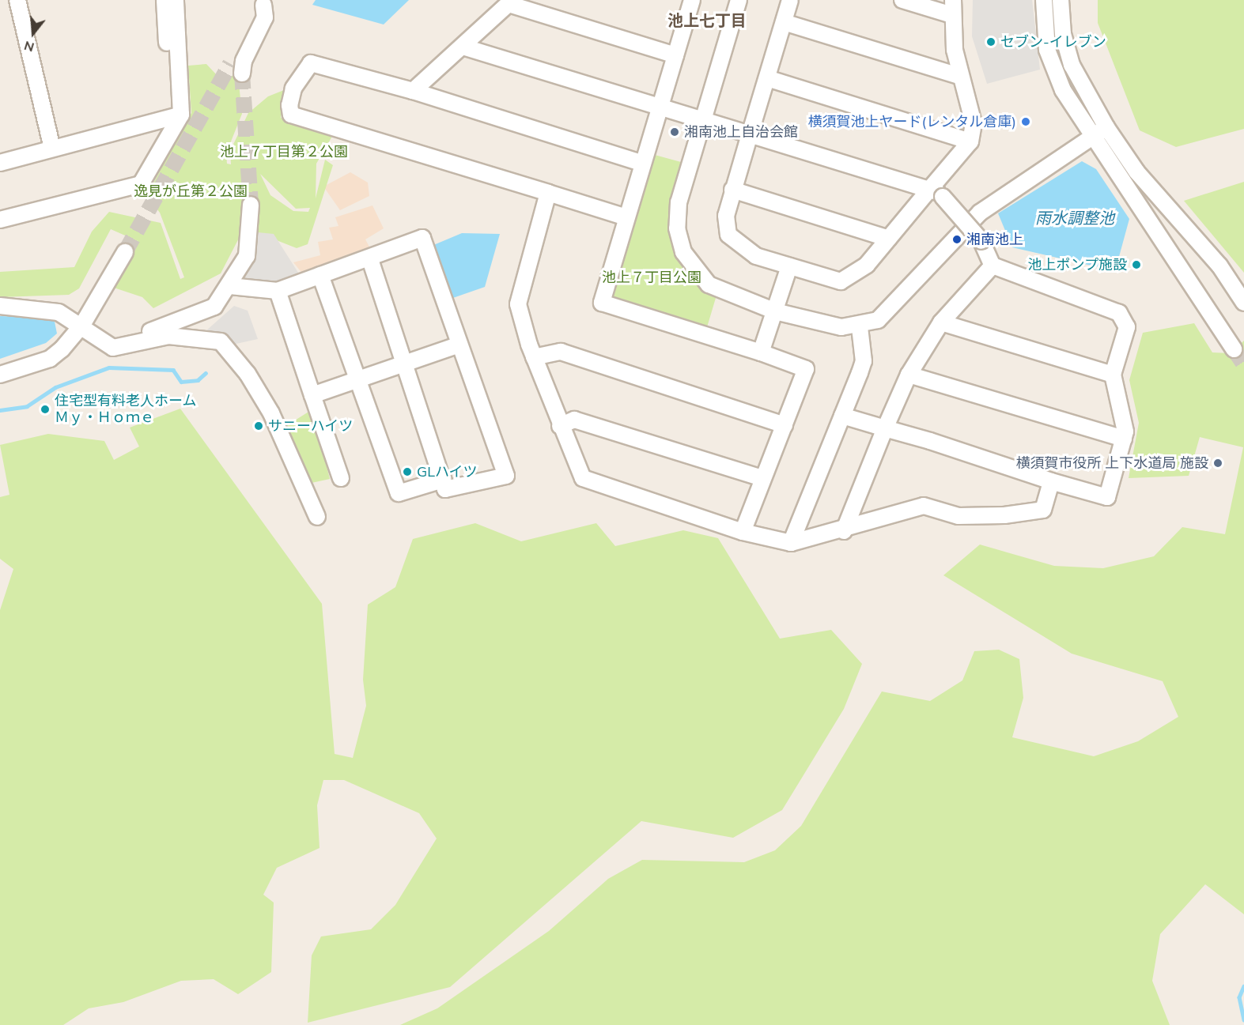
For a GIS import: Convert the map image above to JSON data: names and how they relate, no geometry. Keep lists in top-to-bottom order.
{
  "districts": ["池上七丁目"],
  "water": ["雨水調整池"],
  "parks": ["池上７丁目第２公園", "逸見が丘第２公園", "池上７丁目公園"],
  "places": [
    "セブン-イレブン",
    "横須賀池上ヤード(レンタル倉庫)",
    "湘南池上自治会館",
    "湘南池上",
    "池上ポンプ施設",
    "住宅型有料老人ホーム Ｍｙ・Ｈｏｍｅ",
    "サニーハイツ",
    "横須賀市役所 上下水道局 施設",
    "GLハイツ"
  ],
  "north": "bottom"
}
